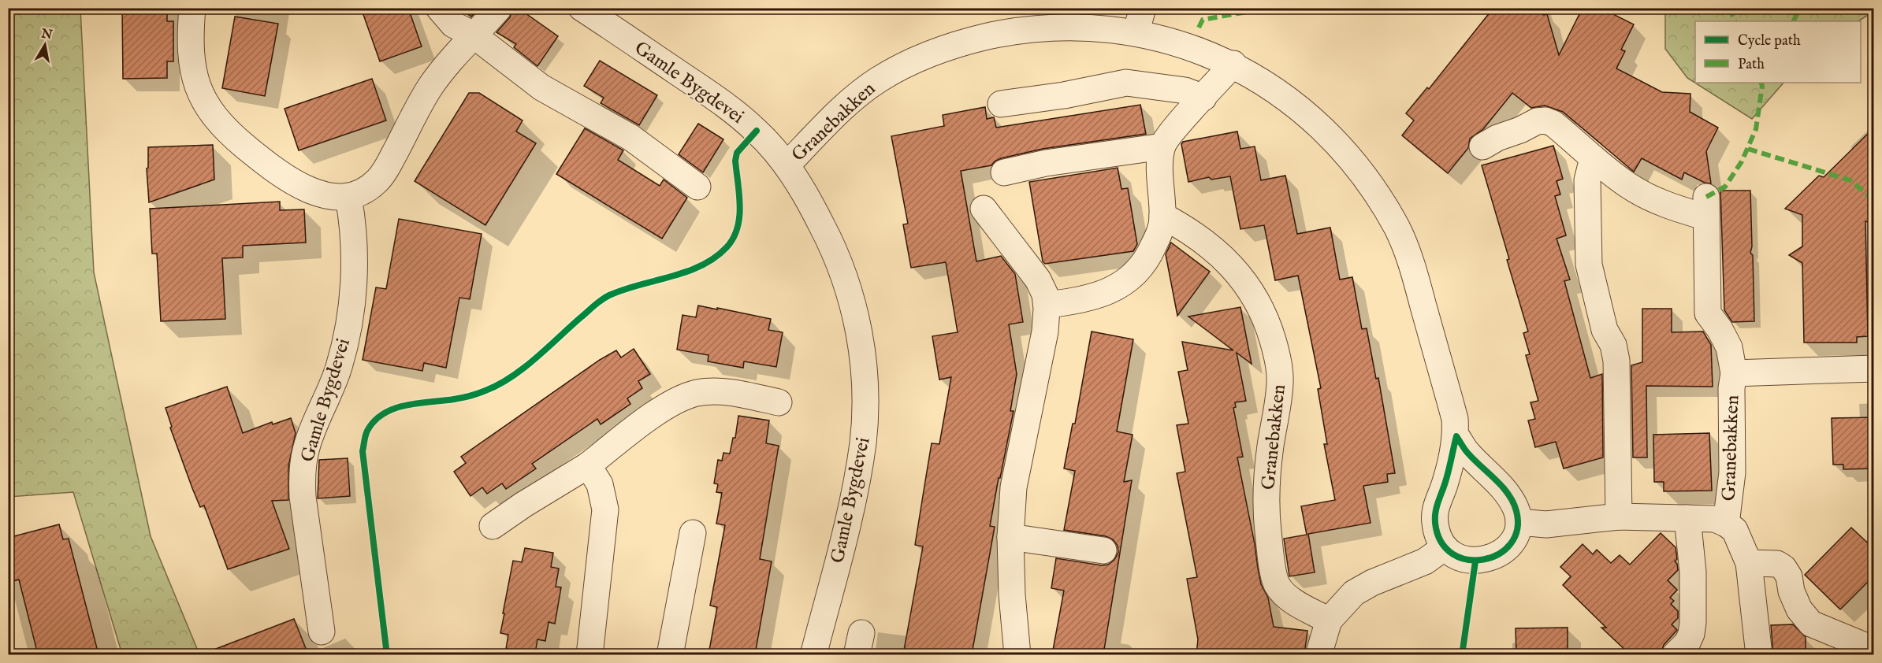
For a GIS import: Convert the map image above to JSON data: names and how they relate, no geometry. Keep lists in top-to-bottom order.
{
  "streets": {
    "street": ["Gamle Bygdevei", "Granebakken"]
  },
  "crossings": [
    ["Gamle Bygdevei", "Granebakken"]
  ],
  "legend": ["Cycle path", "Path"],
  "north": "top"
}
